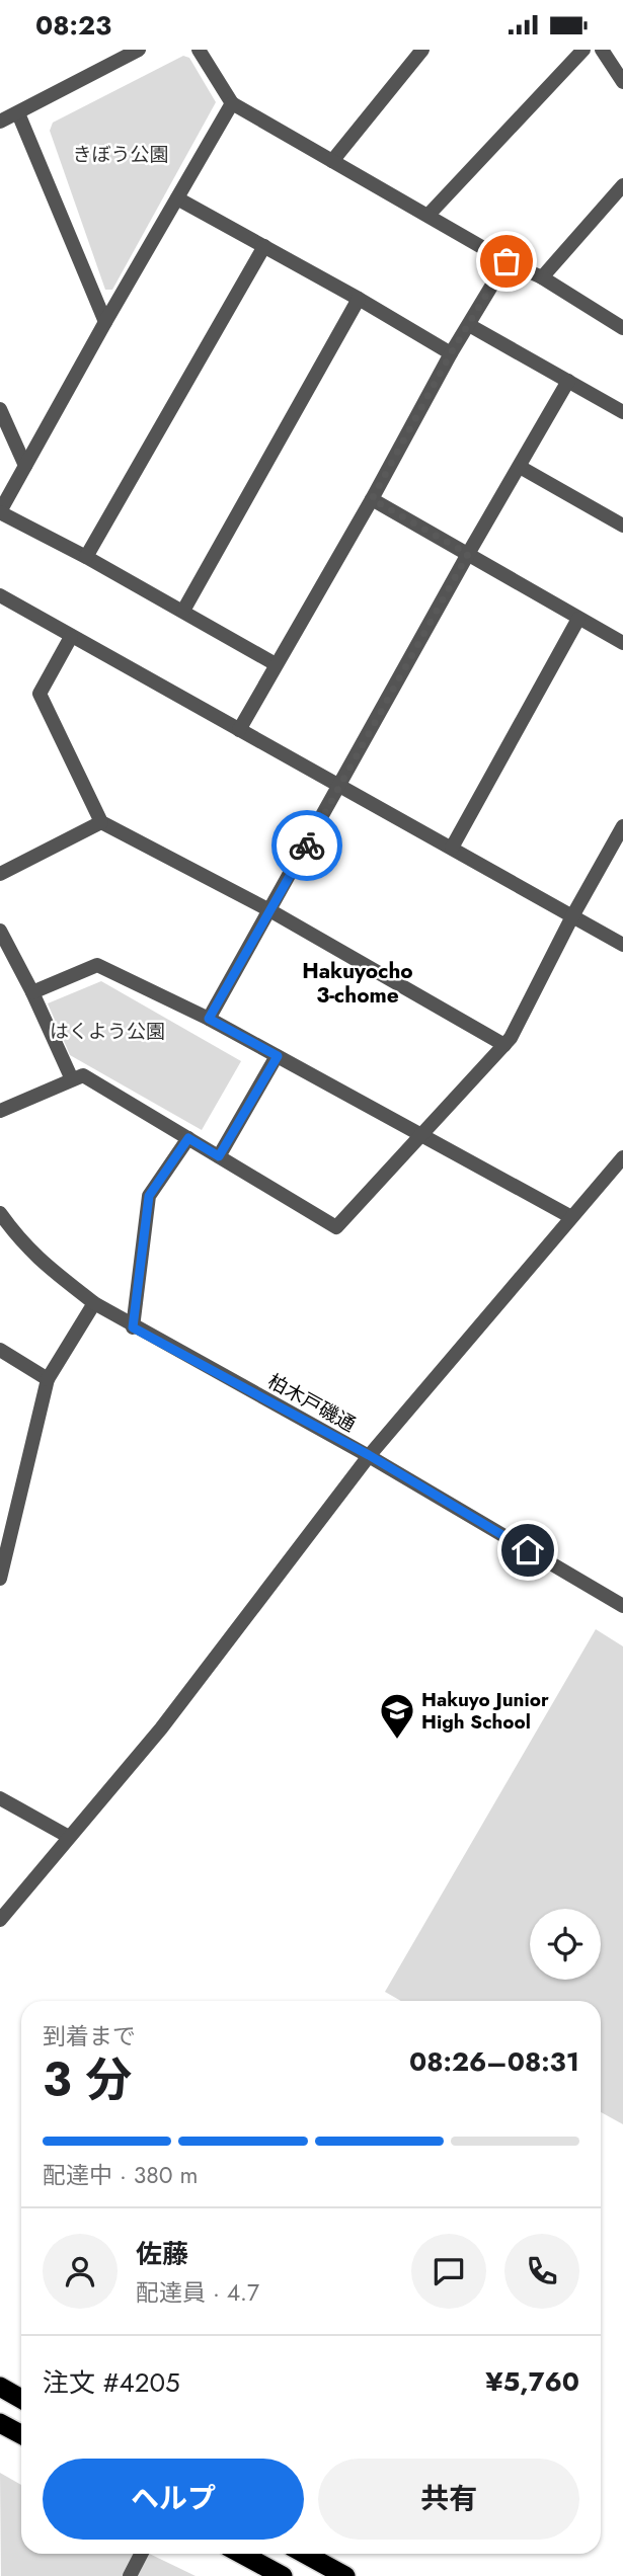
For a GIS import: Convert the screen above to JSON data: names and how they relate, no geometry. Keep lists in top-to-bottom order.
{
  "streets": {
    "street": ["柏木戸磯通"]
  },
  "districts": ["Hakuyocho 3-chome"],
  "parks": ["きぼう公園", "はくよう公園"],
  "places": {
    "school or university": ["Hakuyo Junior High School"]
  },
  "page": {
    "status": "08:23",
    "heading": ["3 分", "到着まで", "08:26–08:31"],
    "panel": [
      "佐藤",
      "配達員 · 4.7",
      "注文 #4205",
      "¥5,760"
    ],
    "bar": "配達中 · 380 m",
    "buttons": ["ヘルプ", "共有"]
  }
}
